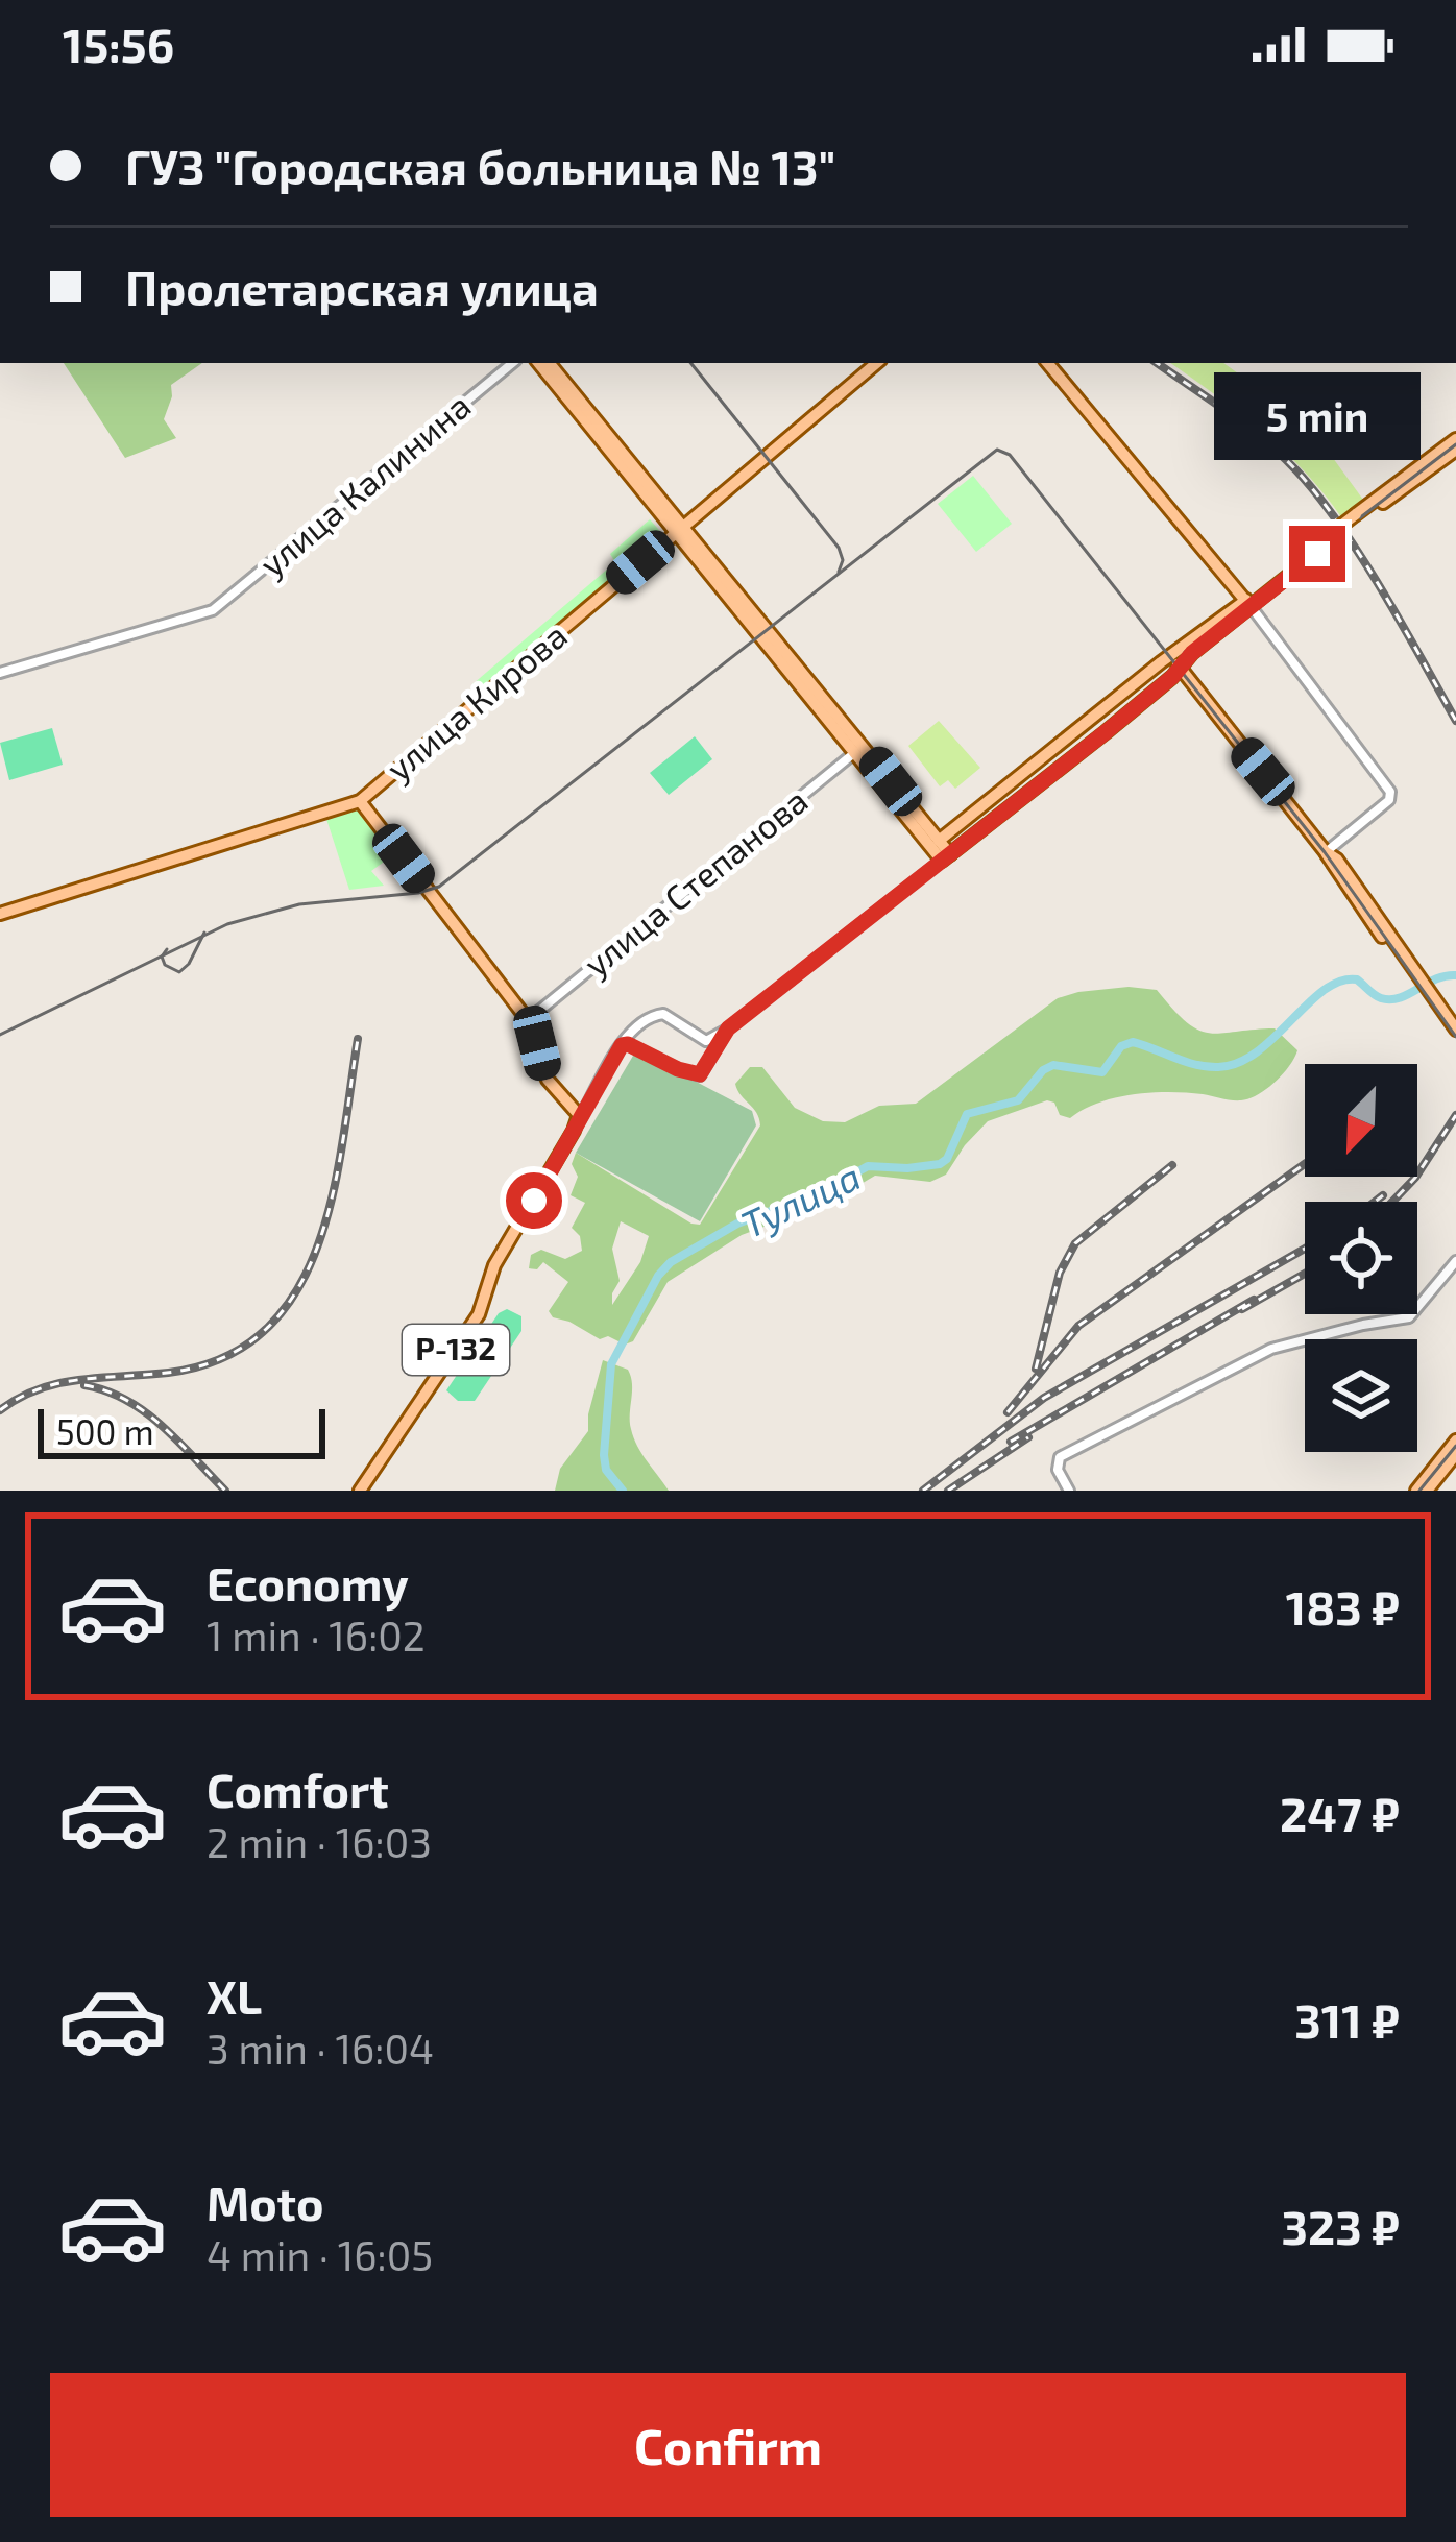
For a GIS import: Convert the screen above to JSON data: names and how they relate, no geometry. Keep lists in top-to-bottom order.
{
  "streets": {
    "main road": ["улица Кирова", "Р-132"],
    "street": ["улица Калинина", "улица Степанова"]
  },
  "water": ["Тулица"],
  "scale_bar": "500 m",
  "north": "bottom left",
  "page": {
    "status": "15:56",
    "banner": ["ГУЗ \"Городская больница № 13\"", "Пролетарская улица"],
    "bubble": "5 min",
    "scale": "500 m",
    "list": [
      {
        "name": "Economy",
        "note": "1 min · 16:02",
        "value": "183 ₽"
      },
      {
        "name": "Comfort",
        "note": "2 min · 16:03",
        "value": "247 ₽"
      },
      {
        "name": "XL",
        "note": "3 min · 16:04",
        "value": "311 ₽"
      },
      {
        "name": "Moto",
        "note": "4 min · 16:05",
        "value": "323 ₽"
      }
    ],
    "buttons": "Confirm"
  }
}
